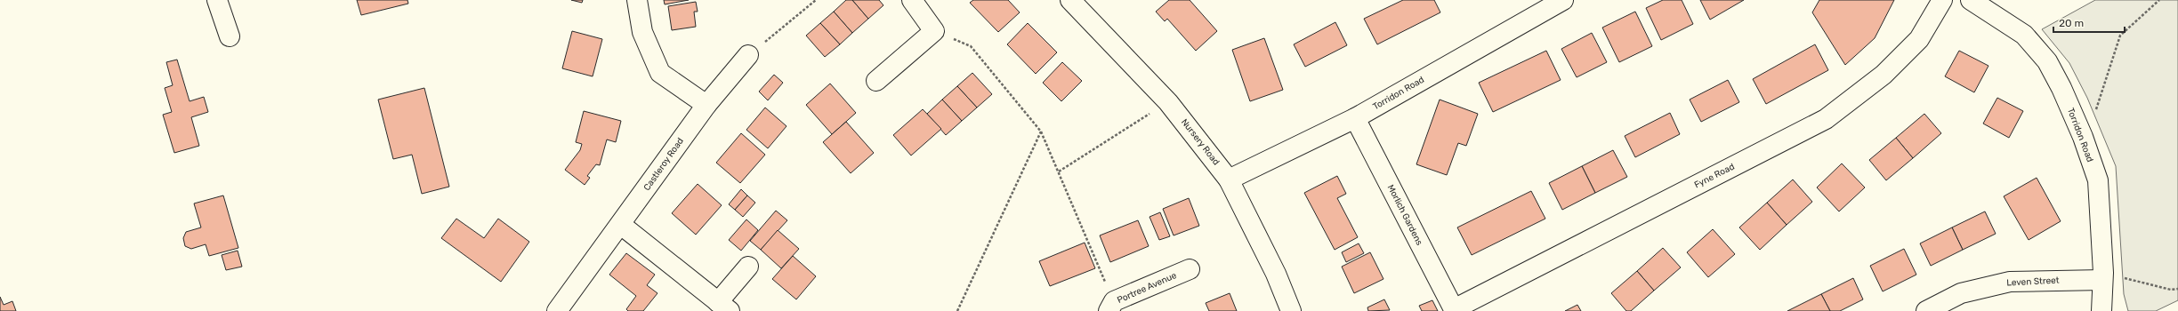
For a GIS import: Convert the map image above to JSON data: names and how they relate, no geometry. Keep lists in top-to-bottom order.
{
  "streets": {
    "street": [
      "Torridon Road",
      "Nursery Road",
      "Castleroy Road",
      "Fyne Road",
      "Morlich Gardens",
      "Leven Street",
      "Portree Avenue"
    ]
  },
  "crossings": [
    ["Torridon Road", "Nursery Road"],
    ["Torridon Road", "Morlich Gardens"],
    ["Torridon Road", "Leven Street"],
    ["Fyne Road", "Morlich Gardens"]
  ],
  "scale_bar": "20 m"
}
